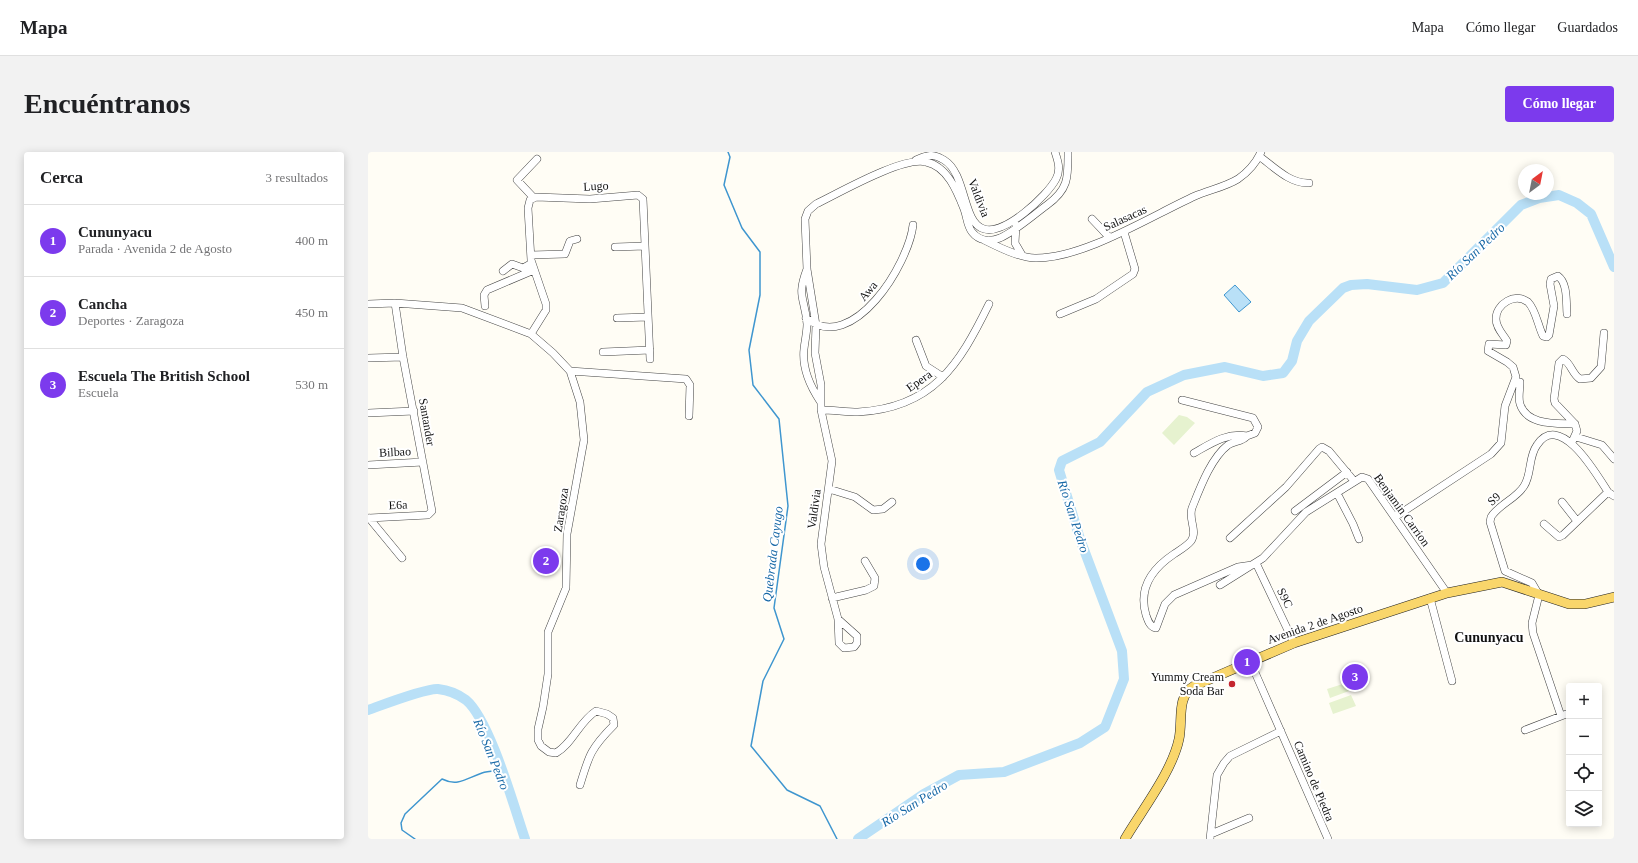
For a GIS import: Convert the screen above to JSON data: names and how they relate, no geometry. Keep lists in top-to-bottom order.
{
  "streets": {
    "main road": ["Avenida 2 de Agosto"],
    "street": [
      "Lugo",
      "Valdivia",
      "Salasacas",
      "Awa",
      "Epera",
      "Santander",
      "Bilbao",
      "S9",
      "E6a",
      "Zaragoza",
      "Benjamin Carrion",
      "S9C",
      "Camino de Piedra"
    ]
  },
  "crossings": [
    ["Valdivia", "Salasacas"],
    ["Valdivia", "Awa"],
    ["Valdivia", "Epera"],
    ["Santander", "Bilbao"],
    ["Santander", "E6a"],
    ["Santander", "Zaragoza"],
    ["S9", "Avenida 2 de Agosto"],
    ["Benjamin Carrion", "Avenida 2 de Agosto"],
    ["S9C", "Avenida 2 de Agosto"],
    ["Avenida 2 de Agosto", "Camino de Piedra"]
  ],
  "districts": ["Cununyacu"],
  "water": ["Río San Pedro", "Quebrada Cayugo"],
  "places": ["Yummy Cream Soda Bar"],
  "north": "top right",
  "page": {
    "header": "Mapa",
    "nav": ["Mapa", "Cómo llegar", "Guardados"],
    "buttons": "Cómo llegar",
    "title": "Encuéntranos",
    "heading": ["Cerca", "3 resultados"],
    "list": [
      {
        "mark": "1",
        "name": "Cununyacu",
        "note": "Parada · Avenida 2 de Agosto",
        "value": "400 m"
      },
      {
        "mark": "2",
        "name": "Cancha",
        "note": "Deportes · Zaragoza",
        "value": "450 m"
      },
      {
        "mark": "3",
        "name": "Escuela The British School",
        "note": "Escuela",
        "value": "530 m"
      }
    ],
    "pins": ["2", "1", "3"],
    "map_buttons": ["+", "−"]
  }
}
